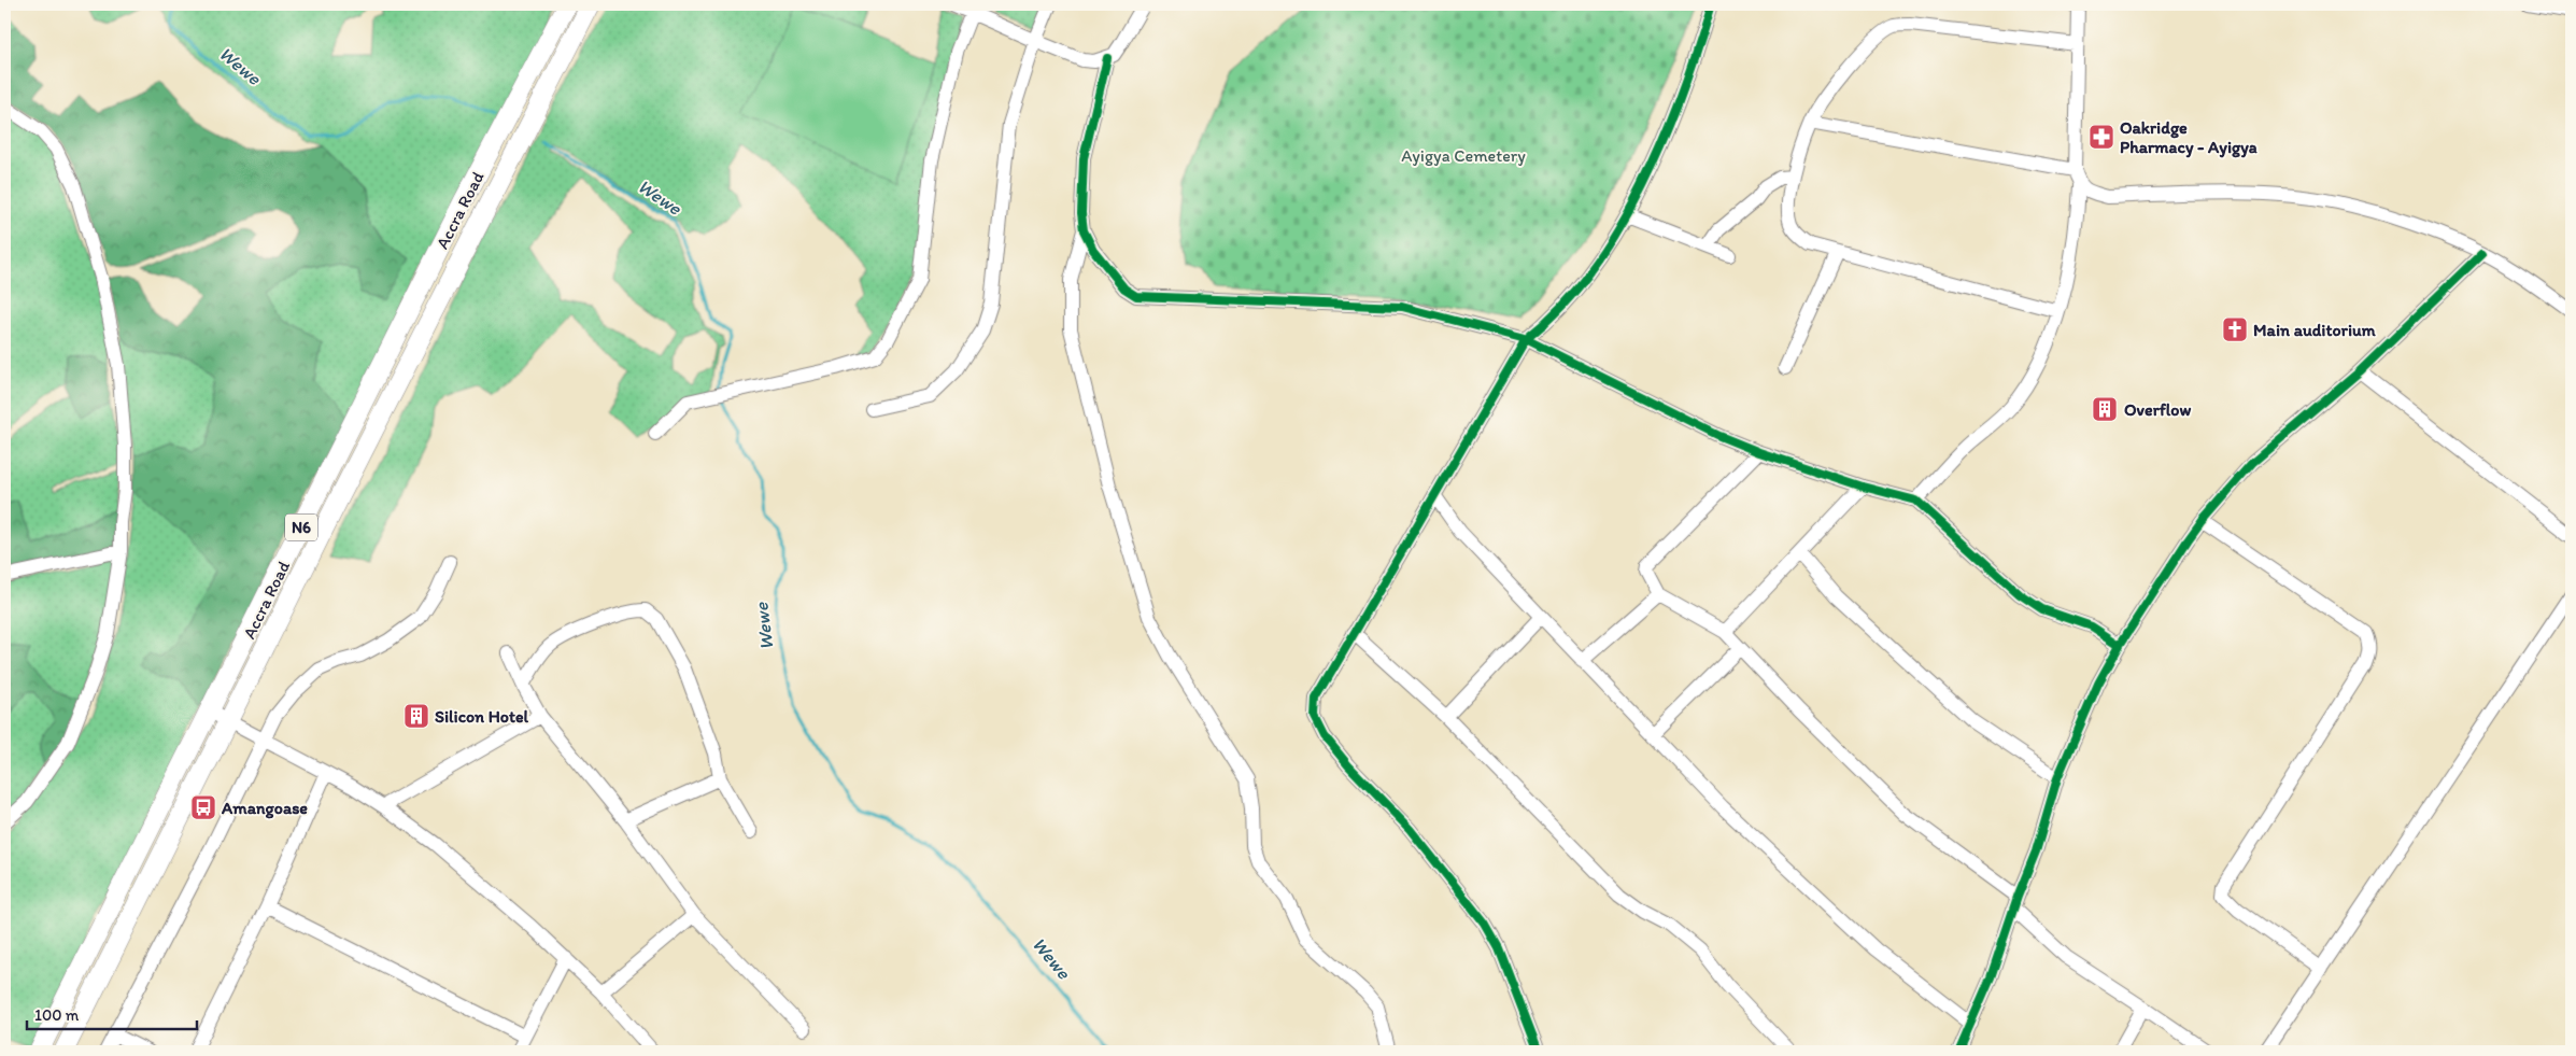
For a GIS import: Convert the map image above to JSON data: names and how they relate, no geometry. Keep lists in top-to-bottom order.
{
  "streets": {
    "highway": ["Accra Road", "N6"]
  },
  "water": ["Wewe"],
  "parks": ["Ayigya Cemetery"],
  "places": {
    "pharmacy": ["Oakridge Pharmacy - Ayigya"],
    "church": ["Main auditorium"],
    "building": ["Overflow", "Silicon Hotel"],
    "bus stop": ["Amangoase"]
  },
  "scale_bar": "100 m"
}
